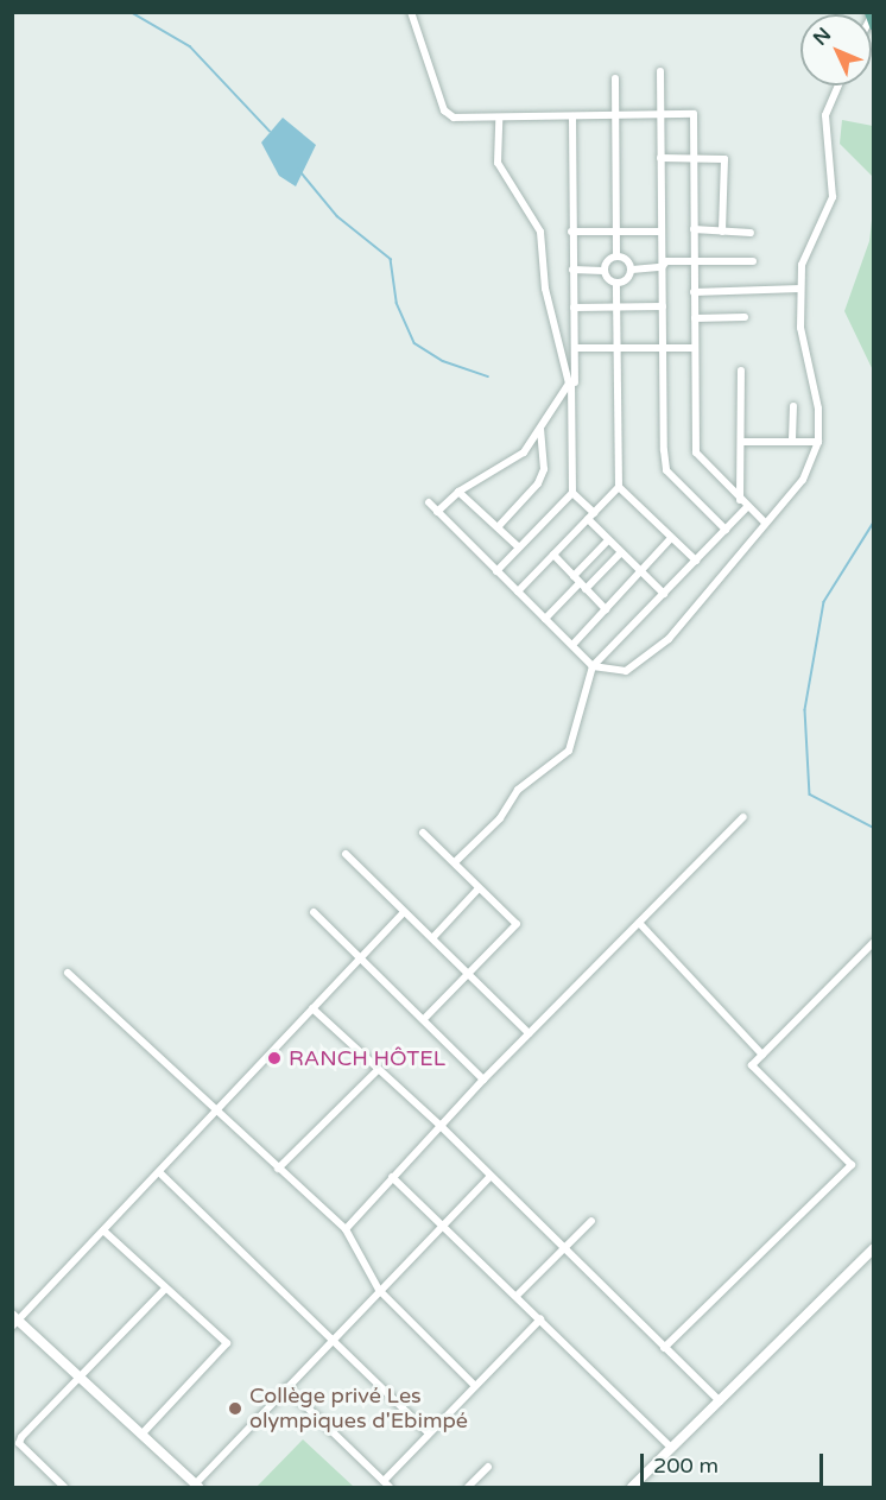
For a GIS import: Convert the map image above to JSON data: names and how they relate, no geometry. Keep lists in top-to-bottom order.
{
  "places": ["RANCH HÔTEL", "Collège privé Les olympiques d'Ebimpé"],
  "scale_bar": "200 m",
  "north": "top left"
}
